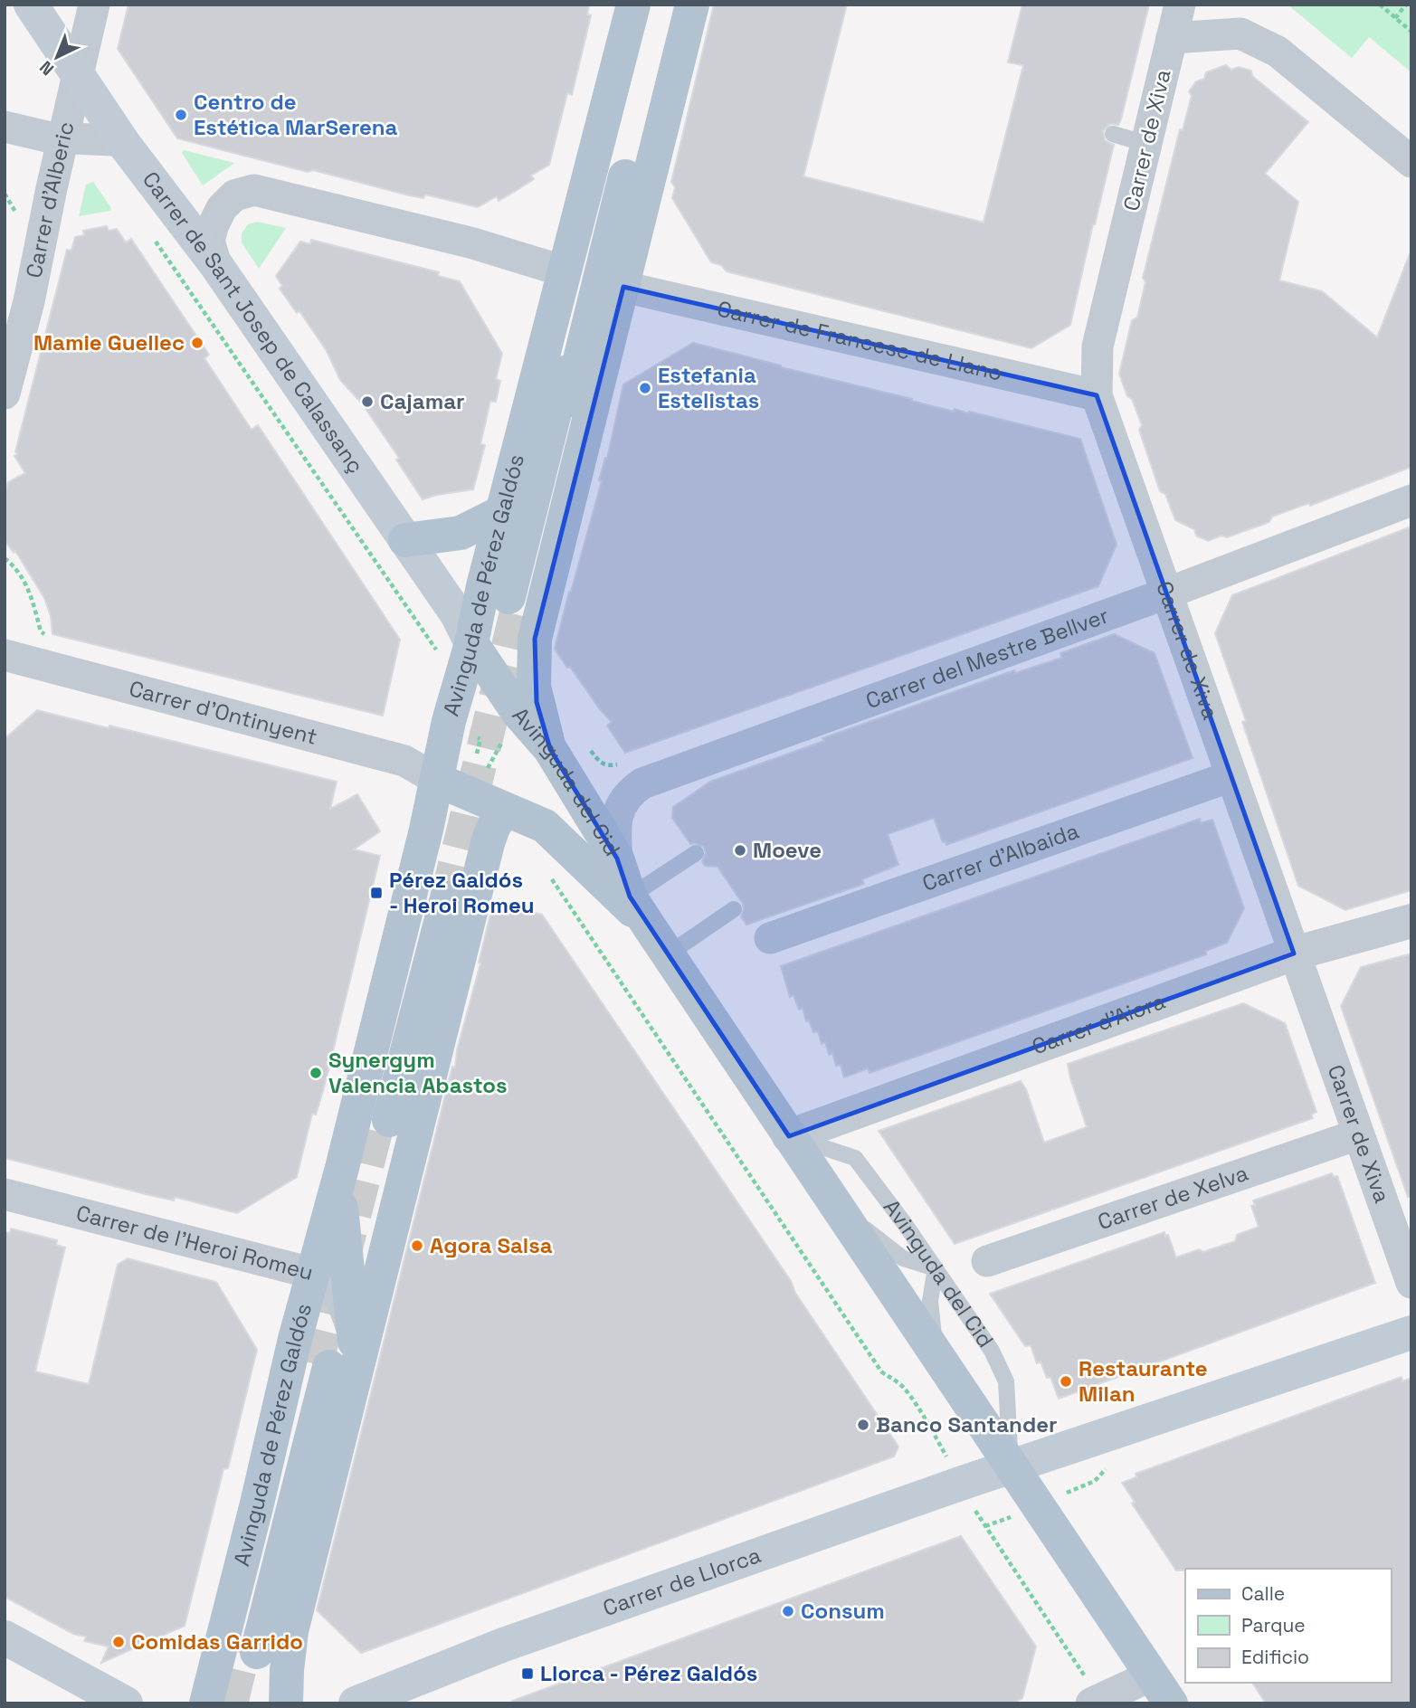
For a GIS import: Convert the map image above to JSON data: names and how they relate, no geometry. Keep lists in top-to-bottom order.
{
  "streets": {
    "main road": [
      "Carrer de Sant Josep de Calassanç",
      "Avinguda de Pérez Galdós",
      "Avinguda del Cid",
      "Carrer de Llorca"
    ],
    "street": [
      "Carrer de Xiva",
      "Carrer d'Alberic",
      "Carrer de Francesc de Llano",
      "Carrer del Mestre Bellver",
      "Carrer d'Ontinyent",
      "Carrer d'Albaida",
      "Carrer d'Aiora",
      "Carrer de Xelva",
      "Carrer de l'Heroi Romeu"
    ]
  },
  "crossings": [
    ["Carrer de Xiva", "Carrer de Francesc de Llano"],
    ["Carrer de Xiva", "Carrer del Mestre Bellver"],
    ["Carrer de Xiva", "Carrer d'Albaida"],
    ["Carrer de Xiva", "Carrer d'Aiora"],
    ["Carrer de Xiva", "Carrer de Xelva"],
    ["Carrer d'Alberic", "Carrer de Sant Josep de Calassanç"],
    ["Carrer de Sant Josep de Calassanç", "Avinguda de Pérez Galdós"],
    ["Carrer de Sant Josep de Calassanç", "Avinguda del Cid"],
    ["Avinguda de Pérez Galdós", "Carrer d'Ontinyent"],
    ["Avinguda de Pérez Galdós", "Avinguda del Cid"],
    ["Avinguda de Pérez Galdós", "Carrer de l'Heroi Romeu"],
    ["Carrer del Mestre Bellver", "Avinguda del Cid"],
    ["Carrer d'Ontinyent", "Avinguda del Cid"],
    ["Avinguda del Cid", "Carrer d'Aiora"],
    ["Avinguda del Cid", "Carrer de Llorca"]
  ],
  "places": {
    "other": [
      "Centro de Estética MarSerena",
      "Mamie Guellec",
      "Estefania Estelistas",
      "Cajamar",
      "Moeve",
      "Synergym Valencia Abastos",
      "Agora Salsa",
      "Restaurante Milan",
      "Banco Santander",
      "Consum",
      "Comidas Garrido"
    ],
    "transit": ["Pérez Galdós - Heroi Romeu", "Llorca - Pérez Galdós"]
  },
  "legend": ["Calle", "Parque", "Edificio"],
  "north": "bottom left"
}
